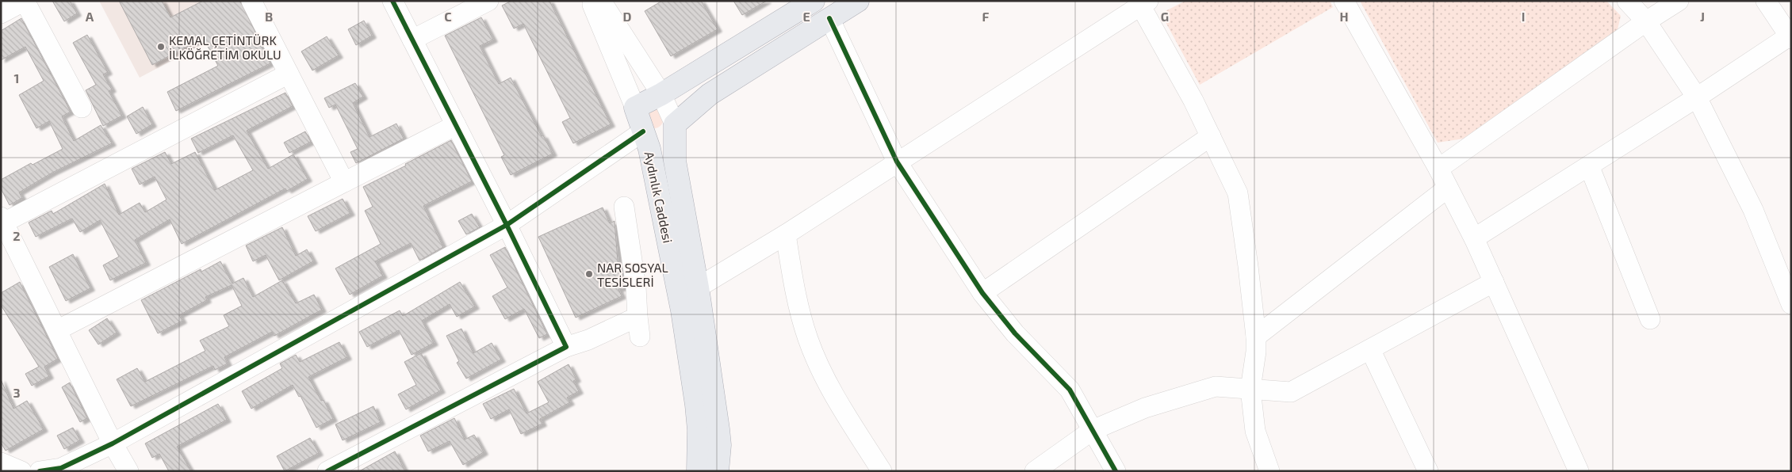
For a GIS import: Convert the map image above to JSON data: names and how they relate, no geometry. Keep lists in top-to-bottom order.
{
  "streets": {
    "main road": ["Aydınlık Caddesi"]
  },
  "places": ["KEMAL ÇETİNTÜRK İLKÖĞRETİM OKULU", "NAR SOSYAL TESİSLERİ"],
  "grid": {
    "columns": [
      "A",
      "B",
      "C",
      "D",
      "E",
      "F",
      "G",
      "H",
      "I",
      "J"
    ],
    "rows": ["1", "2", "3"]
  }
}
